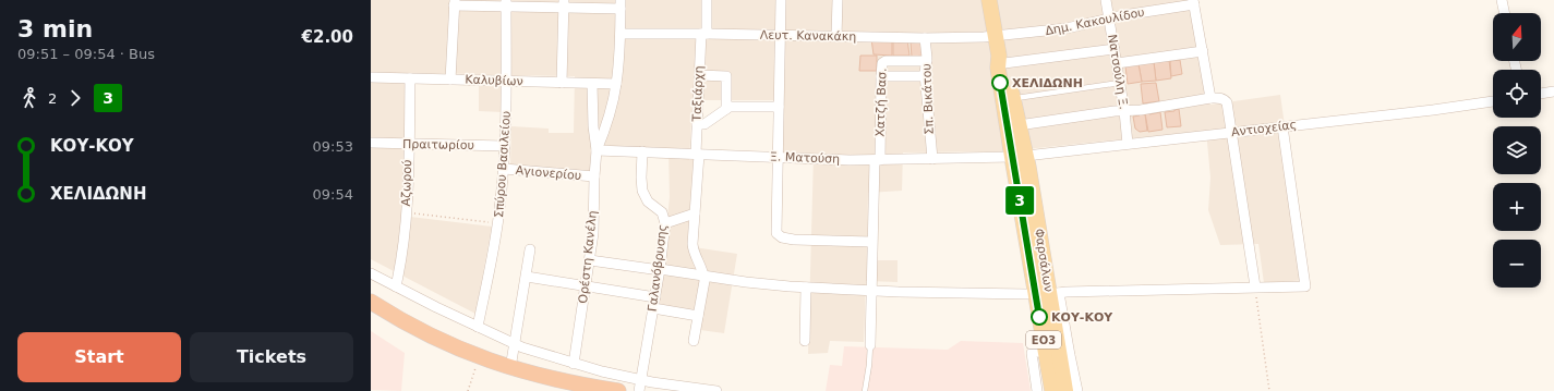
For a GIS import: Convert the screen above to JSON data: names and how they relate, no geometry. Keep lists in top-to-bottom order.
{
  "streets": {
    "main road": ["Φαρσάλων", "ΕΟ3"],
    "street": [
      "Δημ. Κακουλίδου",
      "Λευτ. Κανακάκη",
      "Νατσούλη Ξ.",
      "Καλυβίων",
      "Ταξιάρχη",
      "Σπ. Βικάτου",
      "Χατζή Βασ.",
      "Αντιοχείας",
      "Πραιτωρίου",
      "Ξ. Ματούση",
      "Σπύρου Βασιλείου",
      "Αγιονερίου",
      "Αζωρού",
      "Ορέστη Κανέλη",
      "Γαλανόβρυσης"
    ]
  },
  "crossings": [
    ["Δημ. Κακουλίδου", "Λευτ. Κανακάκη"],
    ["Δημ. Κακουλίδου", "Νατσούλη Ξ."],
    ["Δημ. Κακουλίδου", "Φαρσάλων"],
    ["Λευτ. Κανακάκη", "Ταξιάρχη"],
    ["Λευτ. Κανακάκη", "Σπ. Βικάτου"],
    ["Λευτ. Κανακάκη", "Ορέστη Κανέλη"],
    ["Λευτ. Κανακάκη", "Φαρσάλων"],
    ["Νατσούλη Ξ.", "Αντιοχείας"],
    ["Καλυβίων", "Σπύρου Βασιλείου"],
    ["Καλυβίων", "Αζωρού"],
    ["Καλυβίων", "Ορέστη Κανέλη"],
    ["Ταξιάρχη", "Ξ. Ματούση"],
    ["Σπ. Βικάτου", "Χατζή Βασ."],
    ["Σπ. Βικάτου", "Ξ. Ματούση"],
    ["Χατζή Βασ.", "Ξ. Ματούση"],
    ["Αντιοχείας", "Ξ. Ματούση"],
    ["Αντιοχείας", "Φαρσάλων"],
    ["Πραιτωρίου", "Σπύρου Βασιλείου"],
    ["Πραιτωρίου", "Αζωρού"],
    ["Ξ. Ματούση", "Ορέστη Κανέλη"],
    ["Ξ. Ματούση", "Φαρσάλων"],
    ["Ξ. Ματούση", "Γαλανόβρυσης"],
    ["Σπύρου Βασιλείου", "Αγιονερίου"],
    ["Αγιονερίου", "Ορέστη Κανέλη"]
  ],
  "places": ["ΧΕΛΙΔΩΝΗ", "ΚΟΥ-ΚΟΥ"],
  "lines": ["bus line 3"],
  "north": "top",
  "page": {
    "heading": ["3 min", "09:51 – 09:54 · Bus", "€2.00"],
    "on_map": "3",
    "map_buttons": ["+", "−"],
    "legs": ["2", "3"],
    "list": [
      {
        "name": "ΚΟΥ-ΚΟΥ",
        "value": "09:53"
      },
      {
        "name": "ΧΕΛΙΔΩΝΗ",
        "value": "09:54"
      }
    ],
    "buttons": ["Start", "Tickets"]
  }
}
